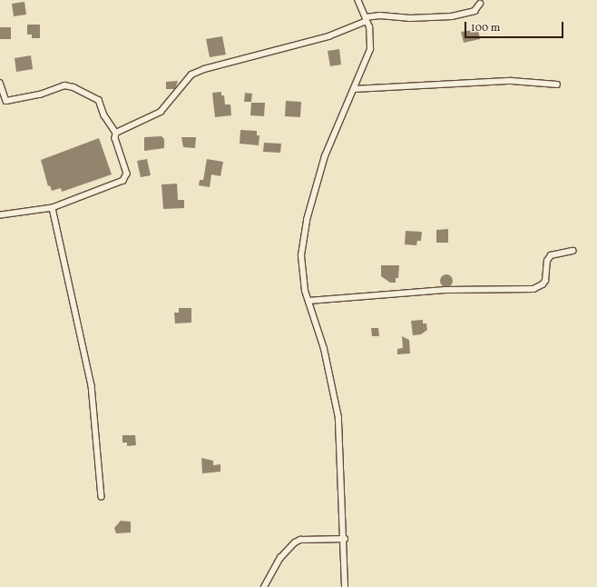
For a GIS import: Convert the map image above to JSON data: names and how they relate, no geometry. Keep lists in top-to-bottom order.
{
  "scale_bar": "100 m"
}
